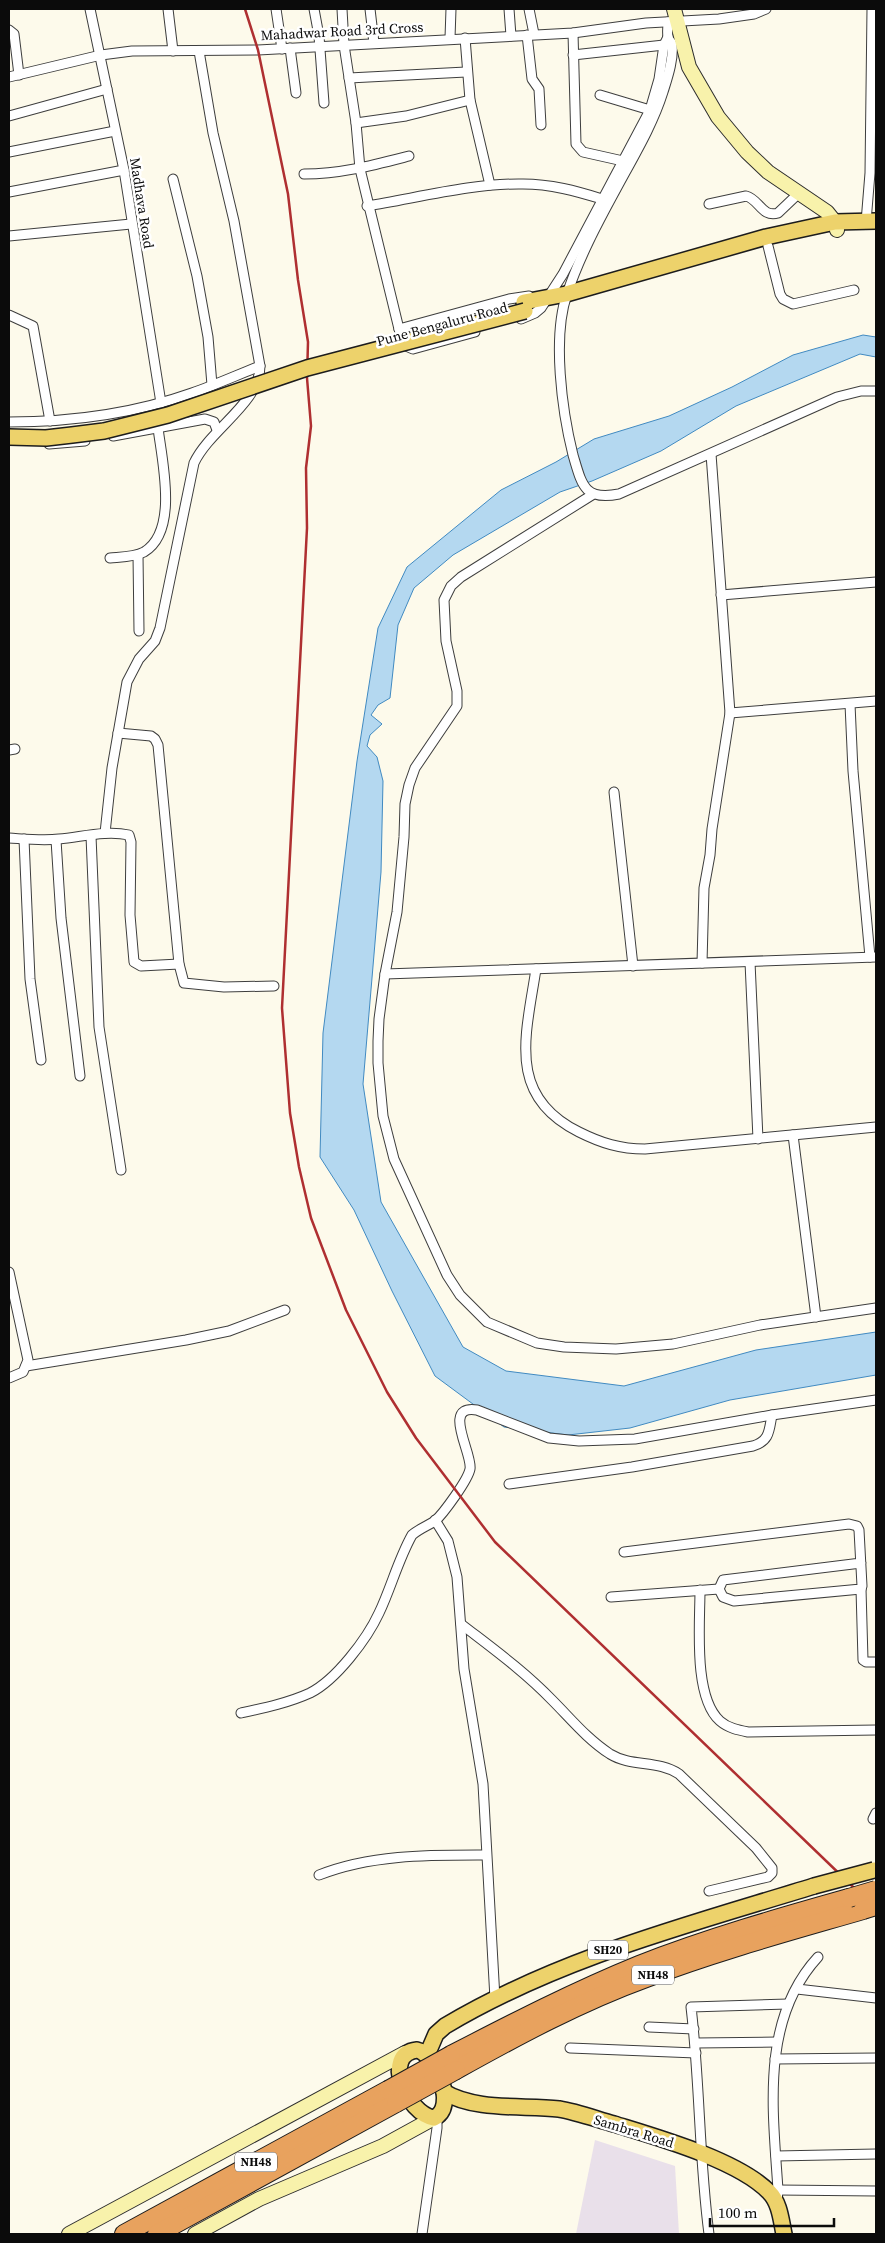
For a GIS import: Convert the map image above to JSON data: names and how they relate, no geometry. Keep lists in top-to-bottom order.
{
  "streets": {
    "highway": ["NH48"],
    "main road": ["Pune Bengaluru Road", "SH20", "Sambra Road"],
    "street": ["Mahadwar Road 3rd Cross", "Madhava Road"]
  },
  "crossings": [
    ["Mahadwar Road 3rd Cross", "Madhava Road"]
  ],
  "scale_bar": "100 m"
}
